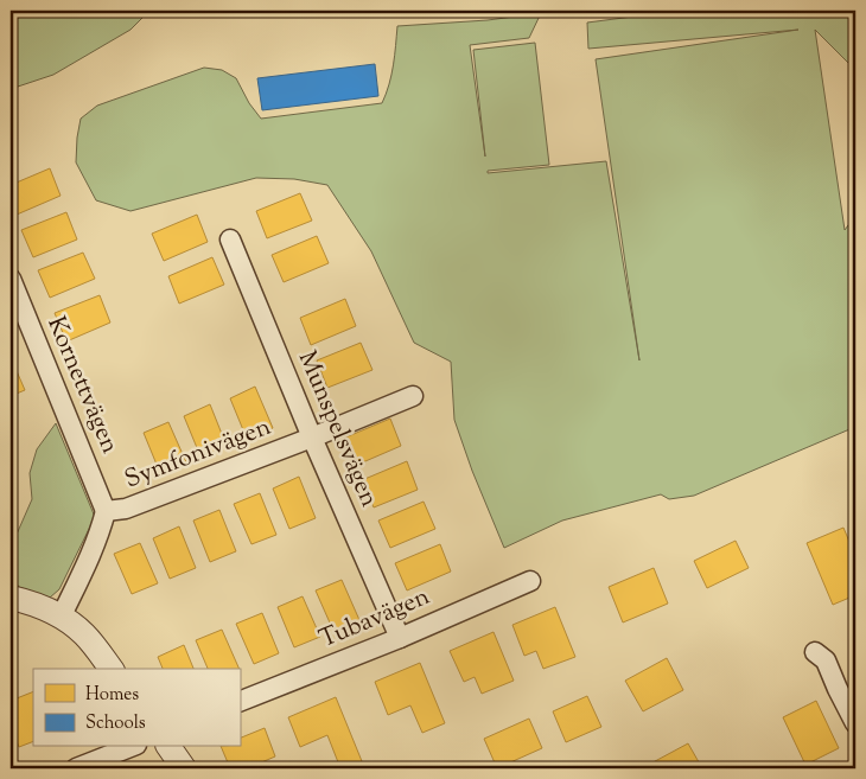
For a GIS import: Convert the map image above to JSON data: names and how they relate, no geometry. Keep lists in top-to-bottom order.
{
  "streets": {
    "street": [
      "Kornettvägen",
      "Munspelsvägen",
      "Symfonivägen",
      "Tubavägen"
    ]
  },
  "crossings": [
    ["Kornettvägen", "Symfonivägen"],
    ["Munspelsvägen", "Symfonivägen"],
    ["Munspelsvägen", "Tubavägen"]
  ],
  "legend": ["Homes", "Schools"]
}
